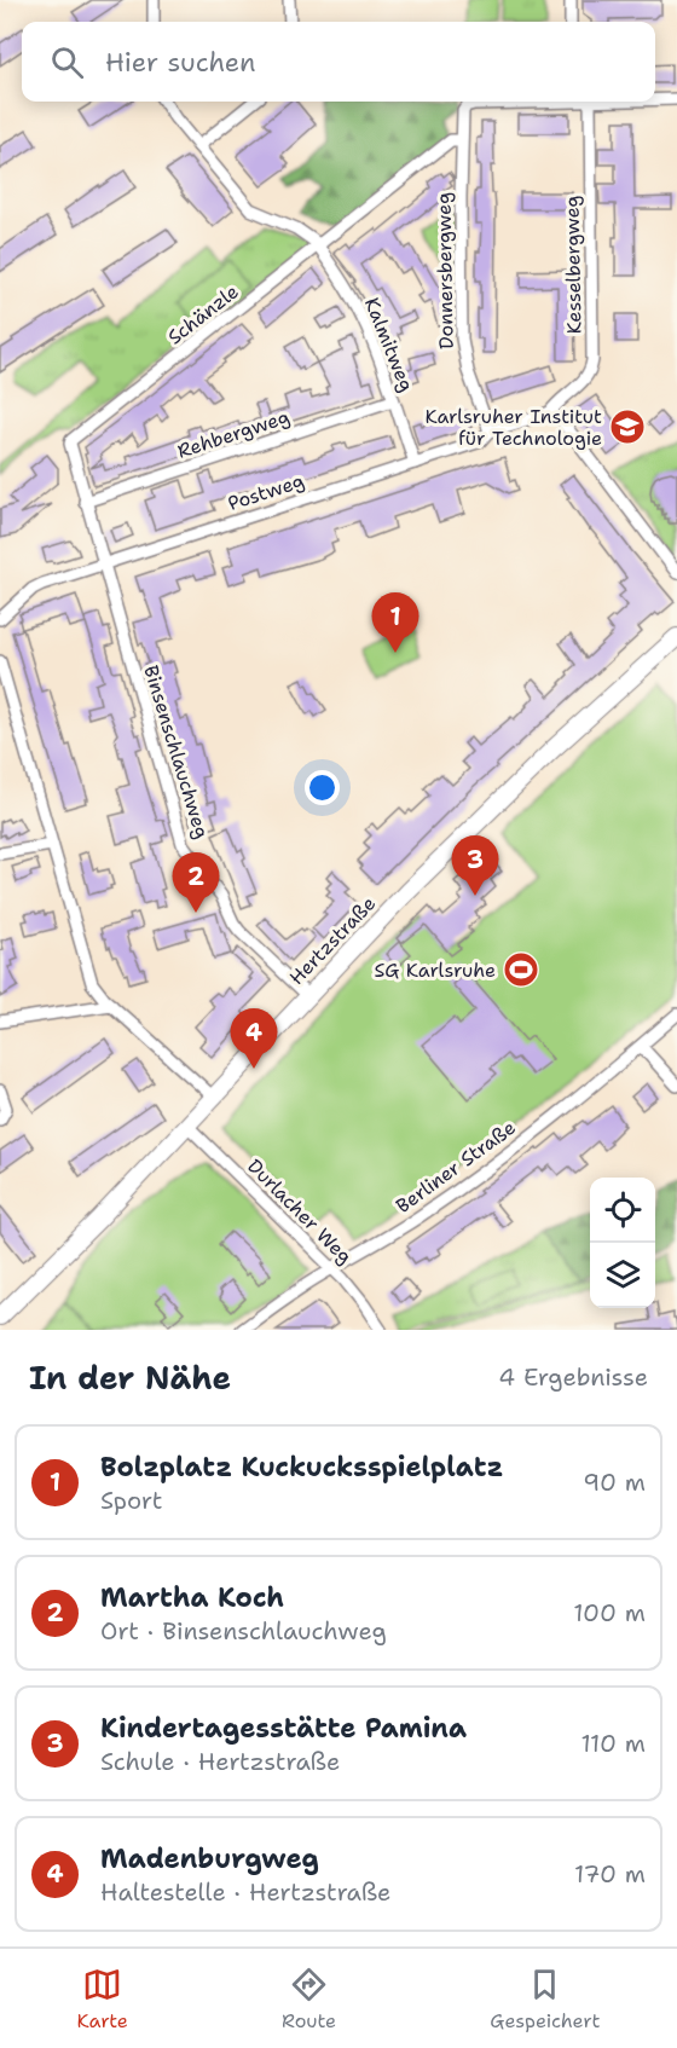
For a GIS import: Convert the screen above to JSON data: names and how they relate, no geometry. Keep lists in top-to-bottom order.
{
  "streets": {
    "main road": ["Hertzstraße"],
    "street": [
      "Kesselbergweg",
      "Donnersbergweg",
      "Schänzle",
      "Kalmitweg",
      "Rehbergweg",
      "Postweg",
      "Binsenschlauchweg",
      "Berliner Straße",
      "Durlacher Weg"
    ]
  },
  "crossings": [
    ["Kesselbergweg", "Postweg"],
    ["Donnersbergweg", "Schänzle"],
    ["Donnersbergweg", "Postweg"],
    ["Schänzle", "Kalmitweg"],
    ["Schänzle", "Rehbergweg"],
    ["Schänzle", "Postweg"],
    ["Schänzle", "Binsenschlauchweg"],
    ["Kalmitweg", "Rehbergweg"],
    ["Kalmitweg", "Postweg"],
    ["Postweg", "Binsenschlauchweg"],
    ["Binsenschlauchweg", "Hertzstraße"],
    ["Hertzstraße", "Durlacher Weg"],
    ["Berliner Straße", "Durlacher Weg"]
  ],
  "places": {
    "school or university": ["Karlsruher Institut für Technologie"],
    "sports": ["SG Karlsruhe"]
  },
  "page": {
    "search": "Hier suchen",
    "pins": [
      "1",
      "3",
      "2",
      "4"
    ],
    "heading": ["In der Nähe", "4 Ergebnisse"],
    "list": [
      {
        "mark": "1",
        "name": "Bolzplatz Kuckucksspielplatz",
        "note": "Sport",
        "value": "90 m"
      },
      {
        "mark": "2",
        "name": "Martha Koch",
        "note": "Ort · Binsenschlauchweg",
        "value": "100 m"
      },
      {
        "mark": "3",
        "name": "Kindertagesstätte Pamina",
        "note": "Schule · Hertzstraße",
        "value": "110 m"
      },
      {
        "mark": "4",
        "name": "Madenburgweg",
        "note": "Haltestelle · Hertzstraße",
        "value": "170 m"
      }
    ],
    "nav": ["Karte", "Route", "Gespeichert"]
  }
}
